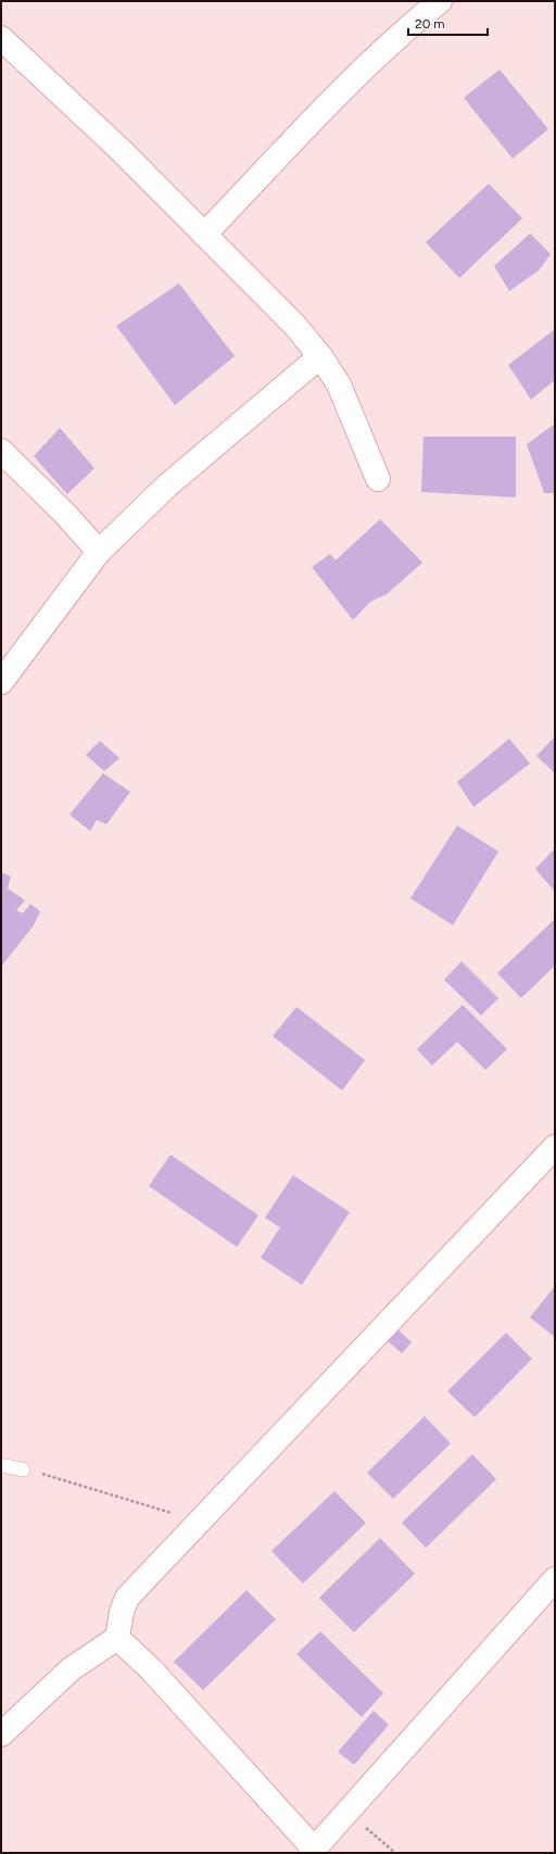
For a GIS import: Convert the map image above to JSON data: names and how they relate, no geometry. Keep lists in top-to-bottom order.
{
  "scale_bar": "20 m"
}
